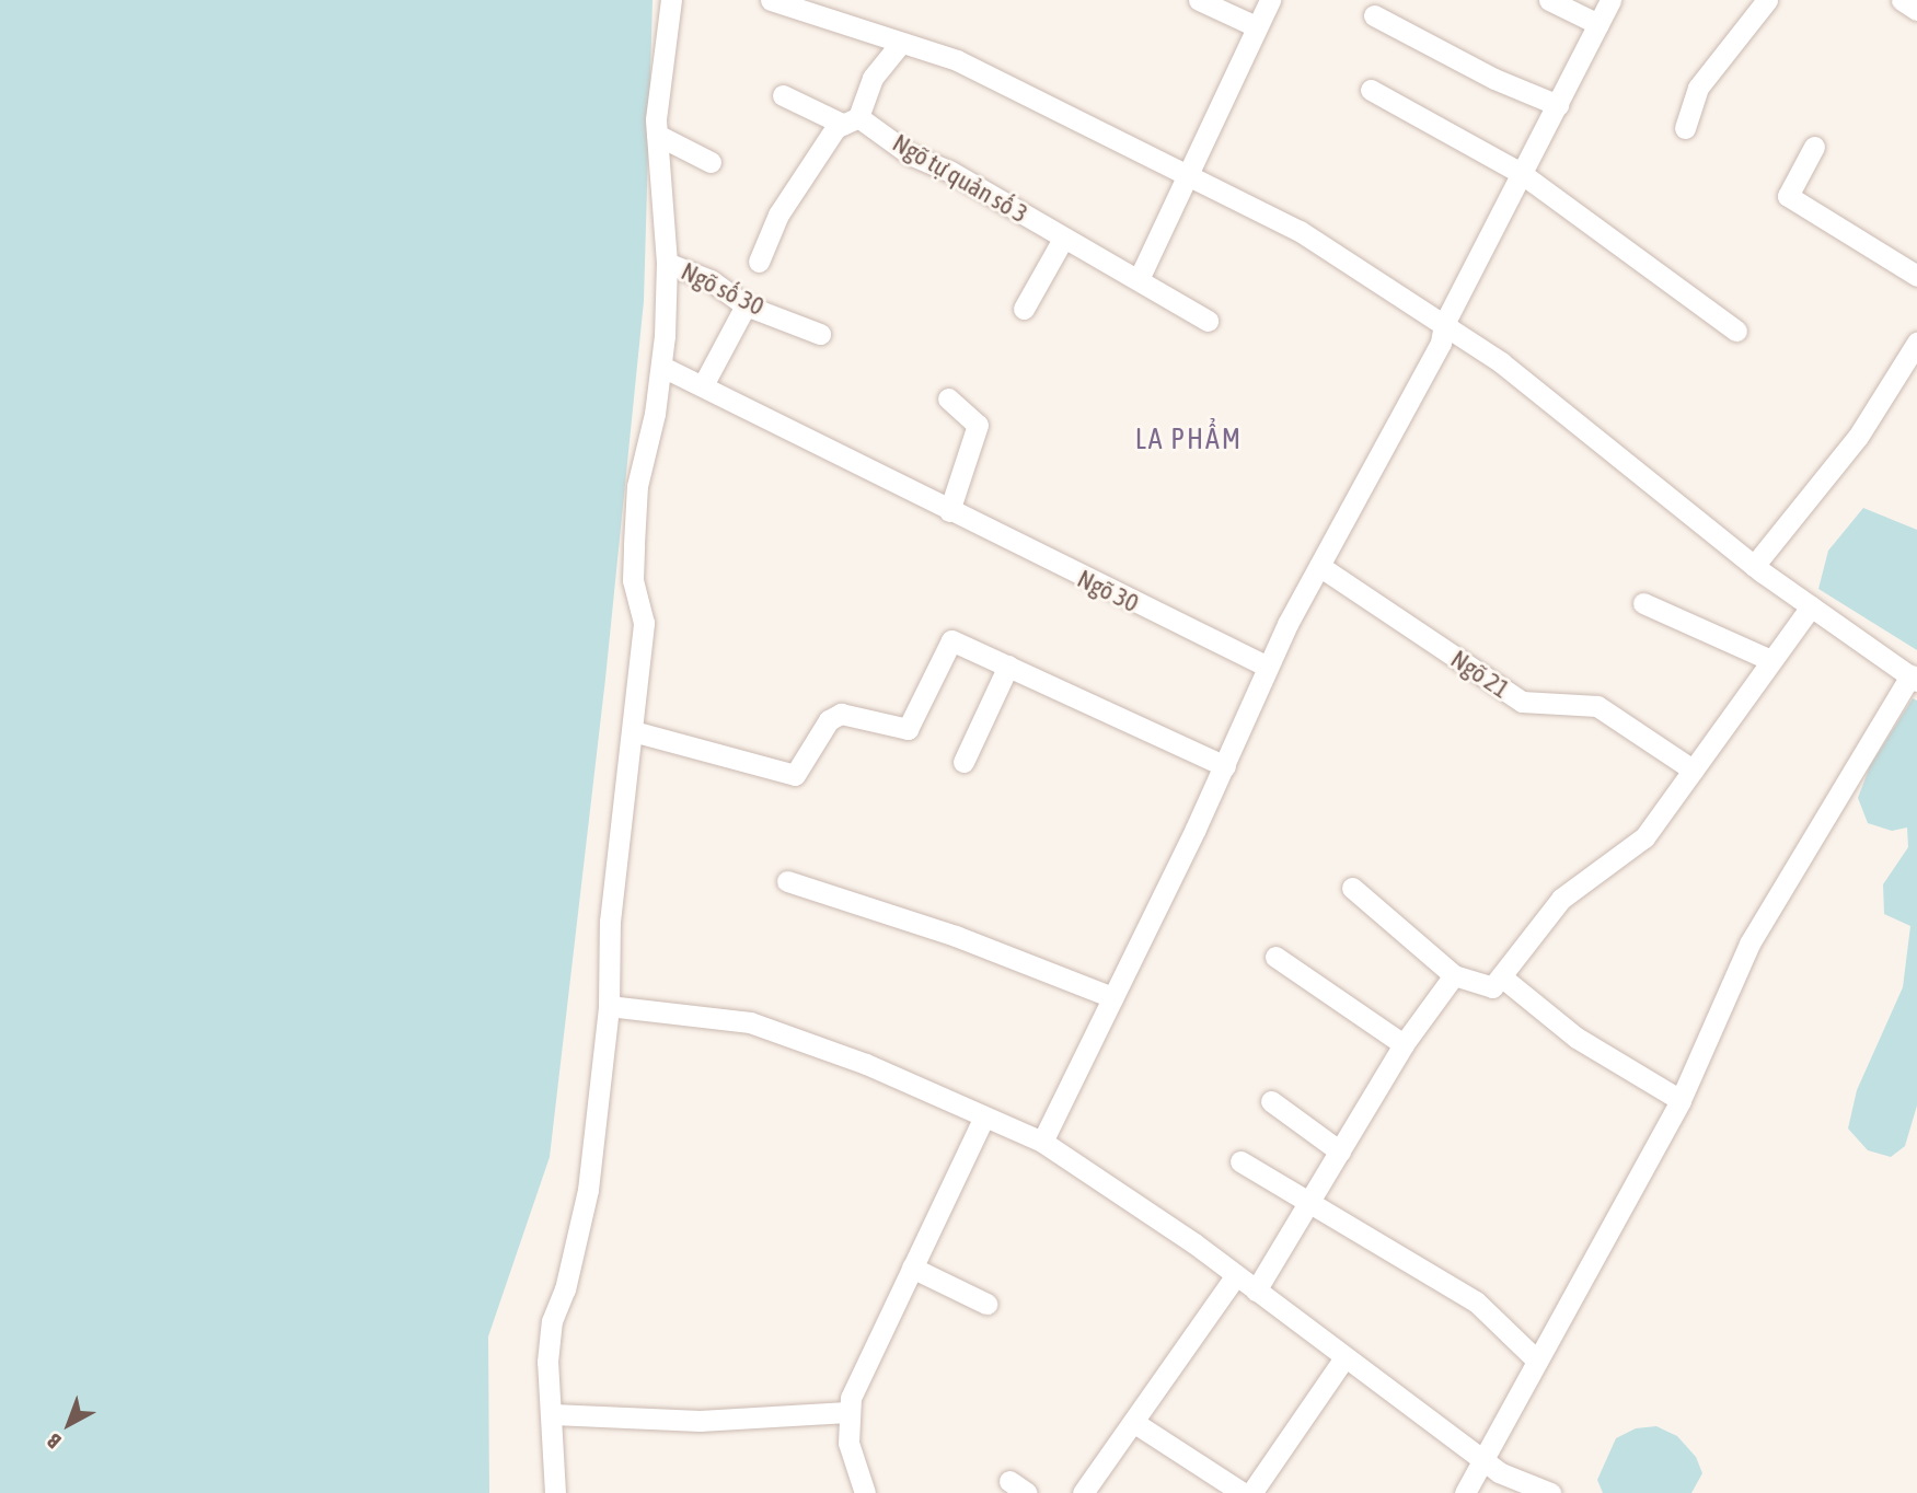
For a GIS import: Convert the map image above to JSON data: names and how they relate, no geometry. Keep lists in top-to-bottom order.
{
  "streets": {
    "street": [
      "Ngõ tự quản số 3",
      "Ngõ số 30",
      "Ngõ 30",
      "Ngõ 21"
    ]
  },
  "districts": ["LA PHẨM"],
  "north": "bottom left"
}
